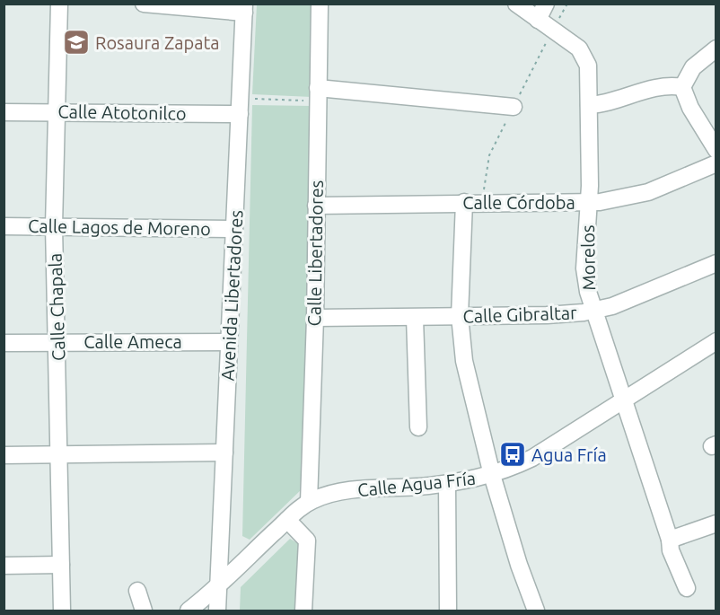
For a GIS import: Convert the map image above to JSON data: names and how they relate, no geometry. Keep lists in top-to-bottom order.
{
  "streets": {
    "street": [
      "Calle Atotonilco",
      "Calle Córdoba",
      "Calle Lagos de Moreno",
      "Calle Libertadores",
      "Morelos",
      "Avenida Libertadores",
      "Calle Chapala",
      "Calle Gibraltar",
      "Calle Ameca",
      "Calle Agua Fría"
    ]
  },
  "crossings": [
    ["Calle Atotonilco", "Avenida Libertadores"],
    ["Calle Atotonilco", "Calle Chapala"],
    ["Calle Córdoba", "Calle Libertadores"],
    ["Calle Córdoba", "Morelos"],
    ["Calle Lagos de Moreno", "Avenida Libertadores"],
    ["Calle Lagos de Moreno", "Calle Chapala"],
    ["Calle Libertadores", "Calle Gibraltar"],
    ["Calle Libertadores", "Calle Agua Fría"],
    ["Morelos", "Calle Gibraltar"],
    ["Morelos", "Calle Agua Fría"],
    ["Avenida Libertadores", "Calle Ameca"],
    ["Avenida Libertadores", "Calle Agua Fría"],
    ["Calle Chapala", "Calle Ameca"]
  ],
  "places": {
    "school or university": ["Rosaura Zapata"],
    "bus stop": ["Agua Fría"]
  }
}
